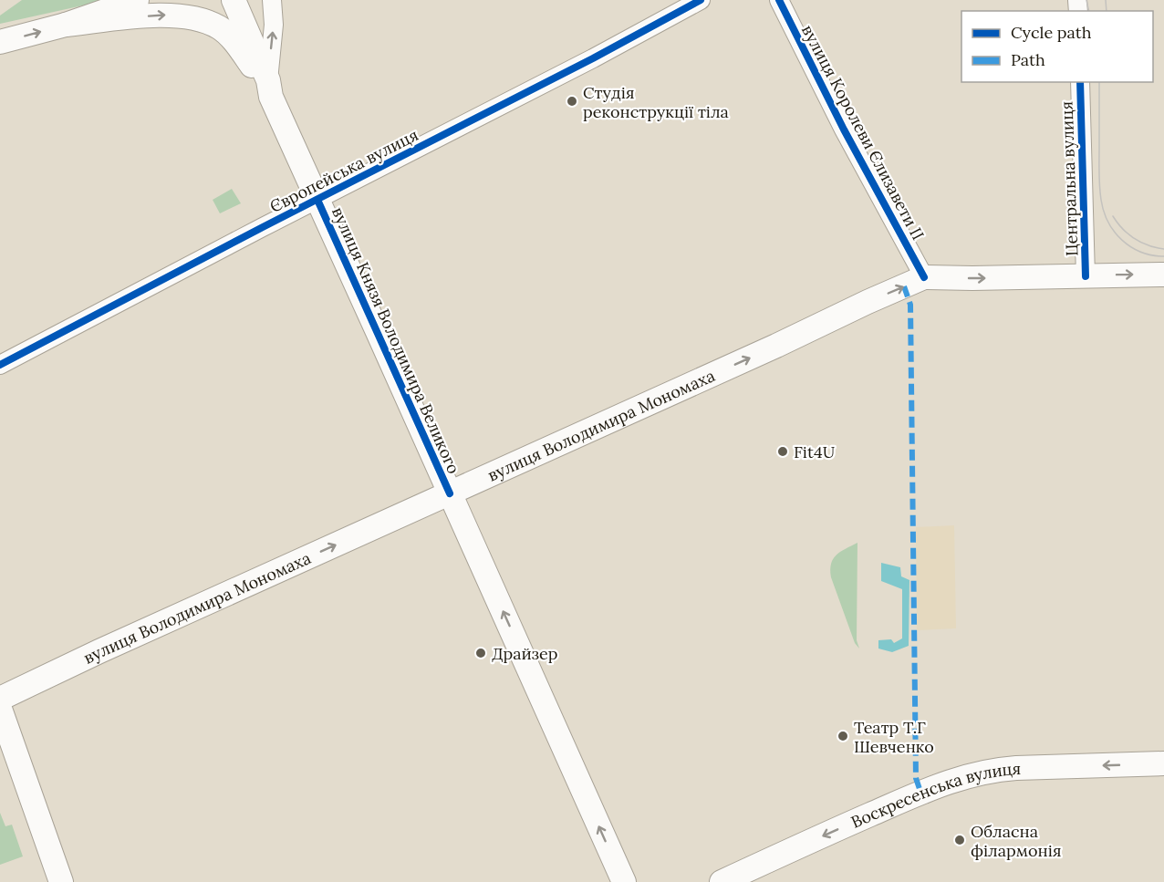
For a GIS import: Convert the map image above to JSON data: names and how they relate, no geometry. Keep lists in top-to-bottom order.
{
  "streets": {
    "main road": ["вулиця Князя Володимира Великого", "вулиця Володимира Мономаха", "Воскресенська вулиця"],
    "street": ["вулиця Королеви Єлизавети ІІ", "Європейська вулиця", "Центральна вулиця"]
  },
  "crossings": [
    ["вулиця Королеви Єлизавети ІІ", "вулиця Володимира Мономаха"],
    ["Європейська вулиця", "вулиця Князя Володимира Великого"],
    ["Центральна вулиця", "вулиця Володимира Мономаха"],
    ["вулиця Князя Володимира Великого", "вулиця Володимира Мономаха"]
  ],
  "one_way": ["вулиця Князя Володимира Великого", "вулиця Володимира Мономаха", "Воскресенська вулиця"],
  "places": [
    "Студія реконструкції тіла",
    "Fit4U",
    "Драйзер",
    "Театр Т.Г Шевченко",
    "Обласна філармонія"
  ],
  "legend": ["Cycle path", "Path"]
}
